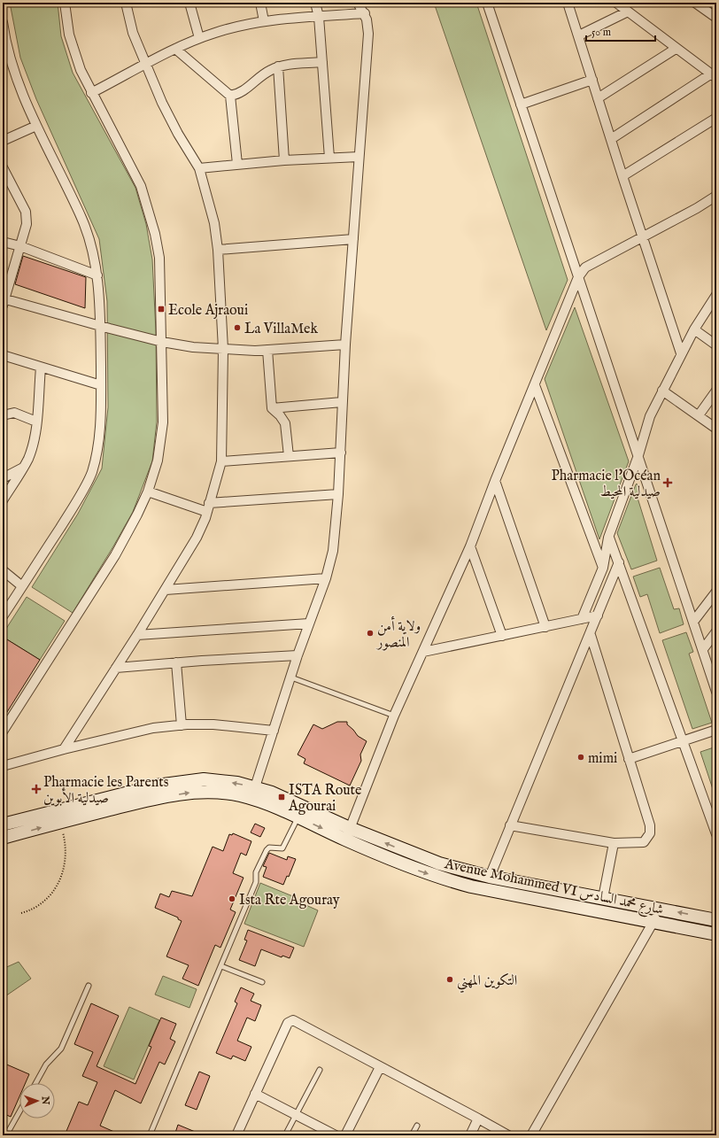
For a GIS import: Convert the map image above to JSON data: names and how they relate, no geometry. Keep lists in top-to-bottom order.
{
  "streets": {
    "main road": ["Avenue Mohammed VI شارع محمد السادس"]
  },
  "places": {
    "transit": ["Ecole Ajraoui", "ISTA Route Agourai"],
    "other": [
      "La VillaMek",
      "ولاية أمن المنصور",
      "mimi",
      "Ista Rte Agouray",
      "التكوين المهني"
    ],
    "health": ["Pharmacie l'Océan صيدلية المحيط", "Pharmacie les Parents صيدلية الأبوين"]
  },
  "scale_bar": "50 m",
  "north": "right"
}
